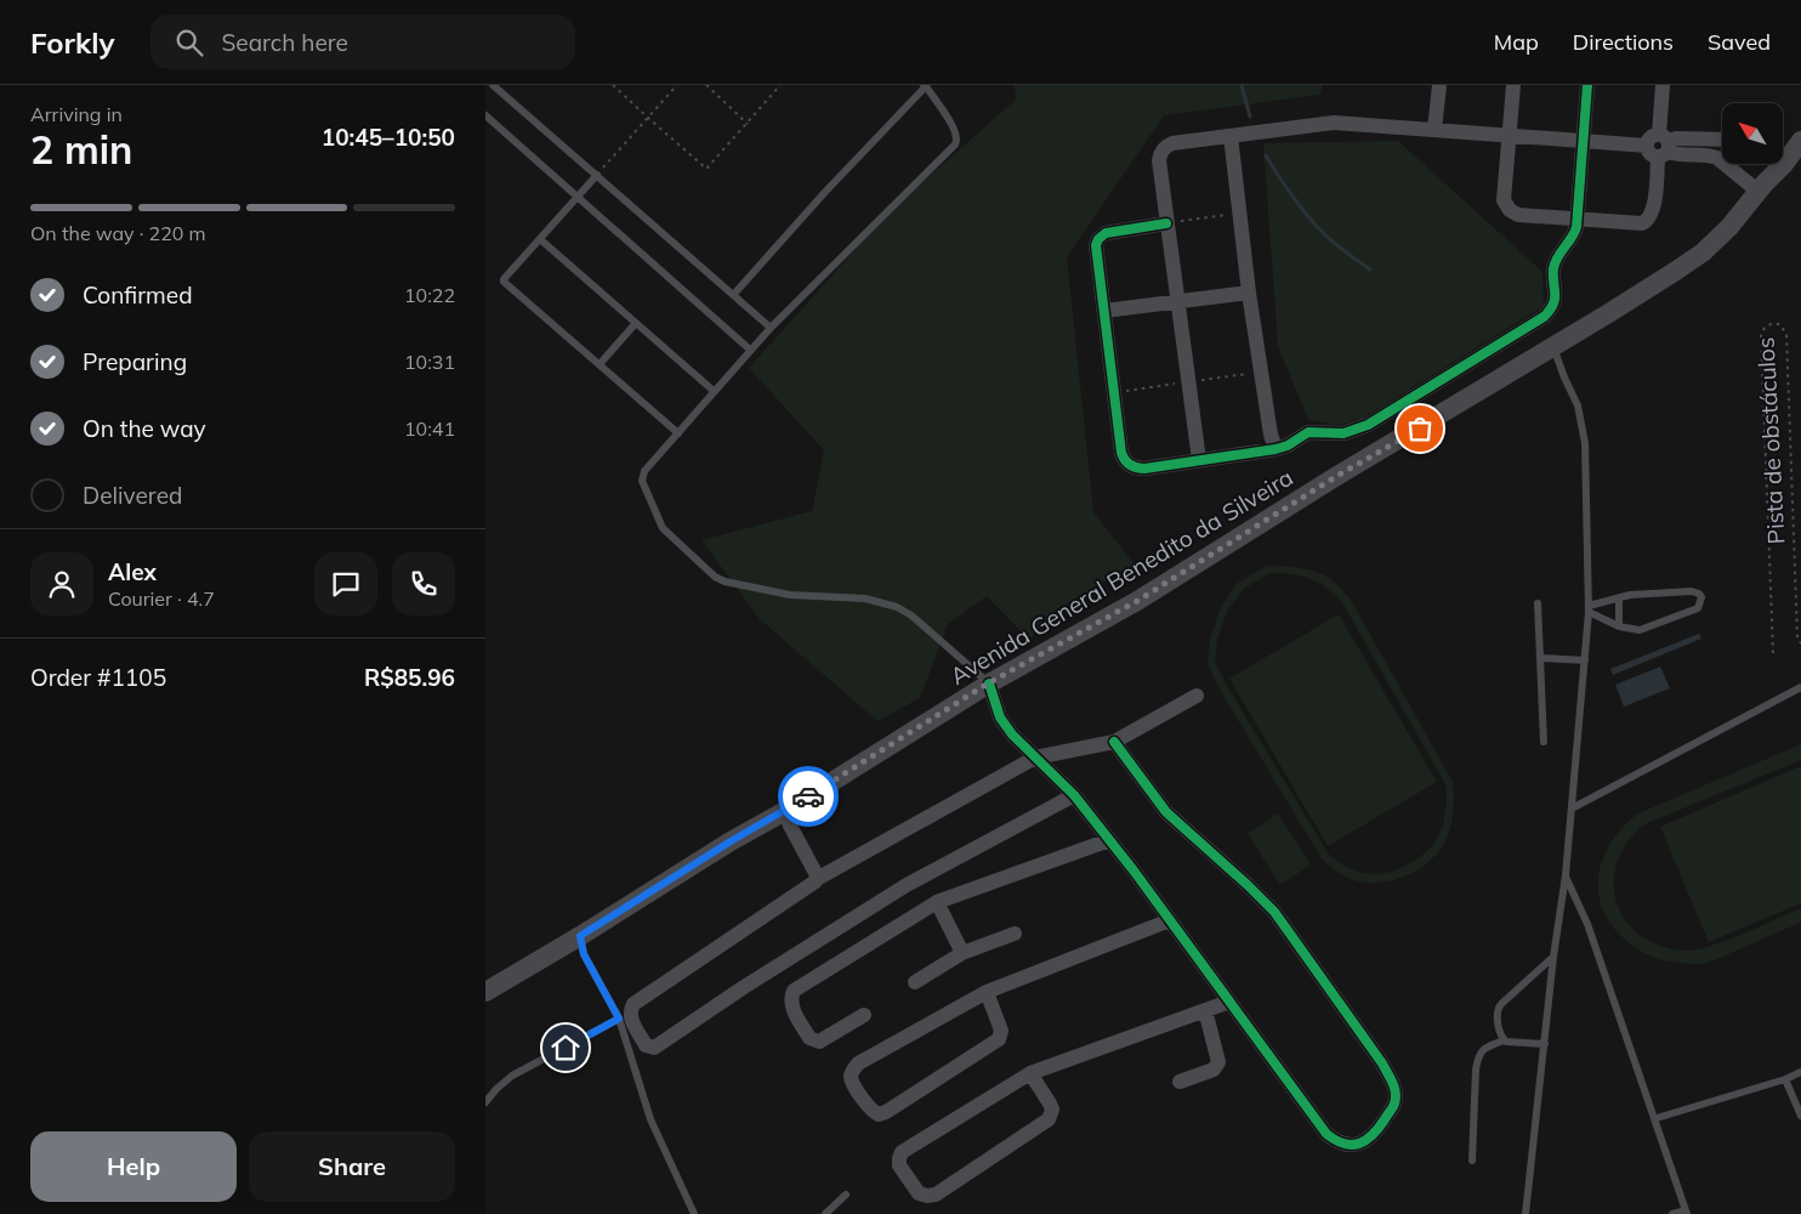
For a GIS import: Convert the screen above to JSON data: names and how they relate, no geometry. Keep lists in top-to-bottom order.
{
  "streets": {
    "main road": ["Avenida General Benedito da Silveira"],
    "path": ["Pista de obstáculos"]
  },
  "north": "top left",
  "page": {
    "header": "Forkly",
    "search": "Search here",
    "nav": ["Map", "Directions", "Saved"],
    "heading": ["2 min", "Arriving in", "10:45–10:50"],
    "panel": [
      "Alex",
      "Courier · 4.7",
      "Order #1105",
      "R$85.96"
    ],
    "bar": "On the way · 220 m",
    "list": [
      ["Confirmed", "10:22"],
      ["Preparing", "10:31"],
      ["On the way", "10:41"],
      "Delivered"
    ],
    "buttons": ["Help", "Share"]
  }
}
